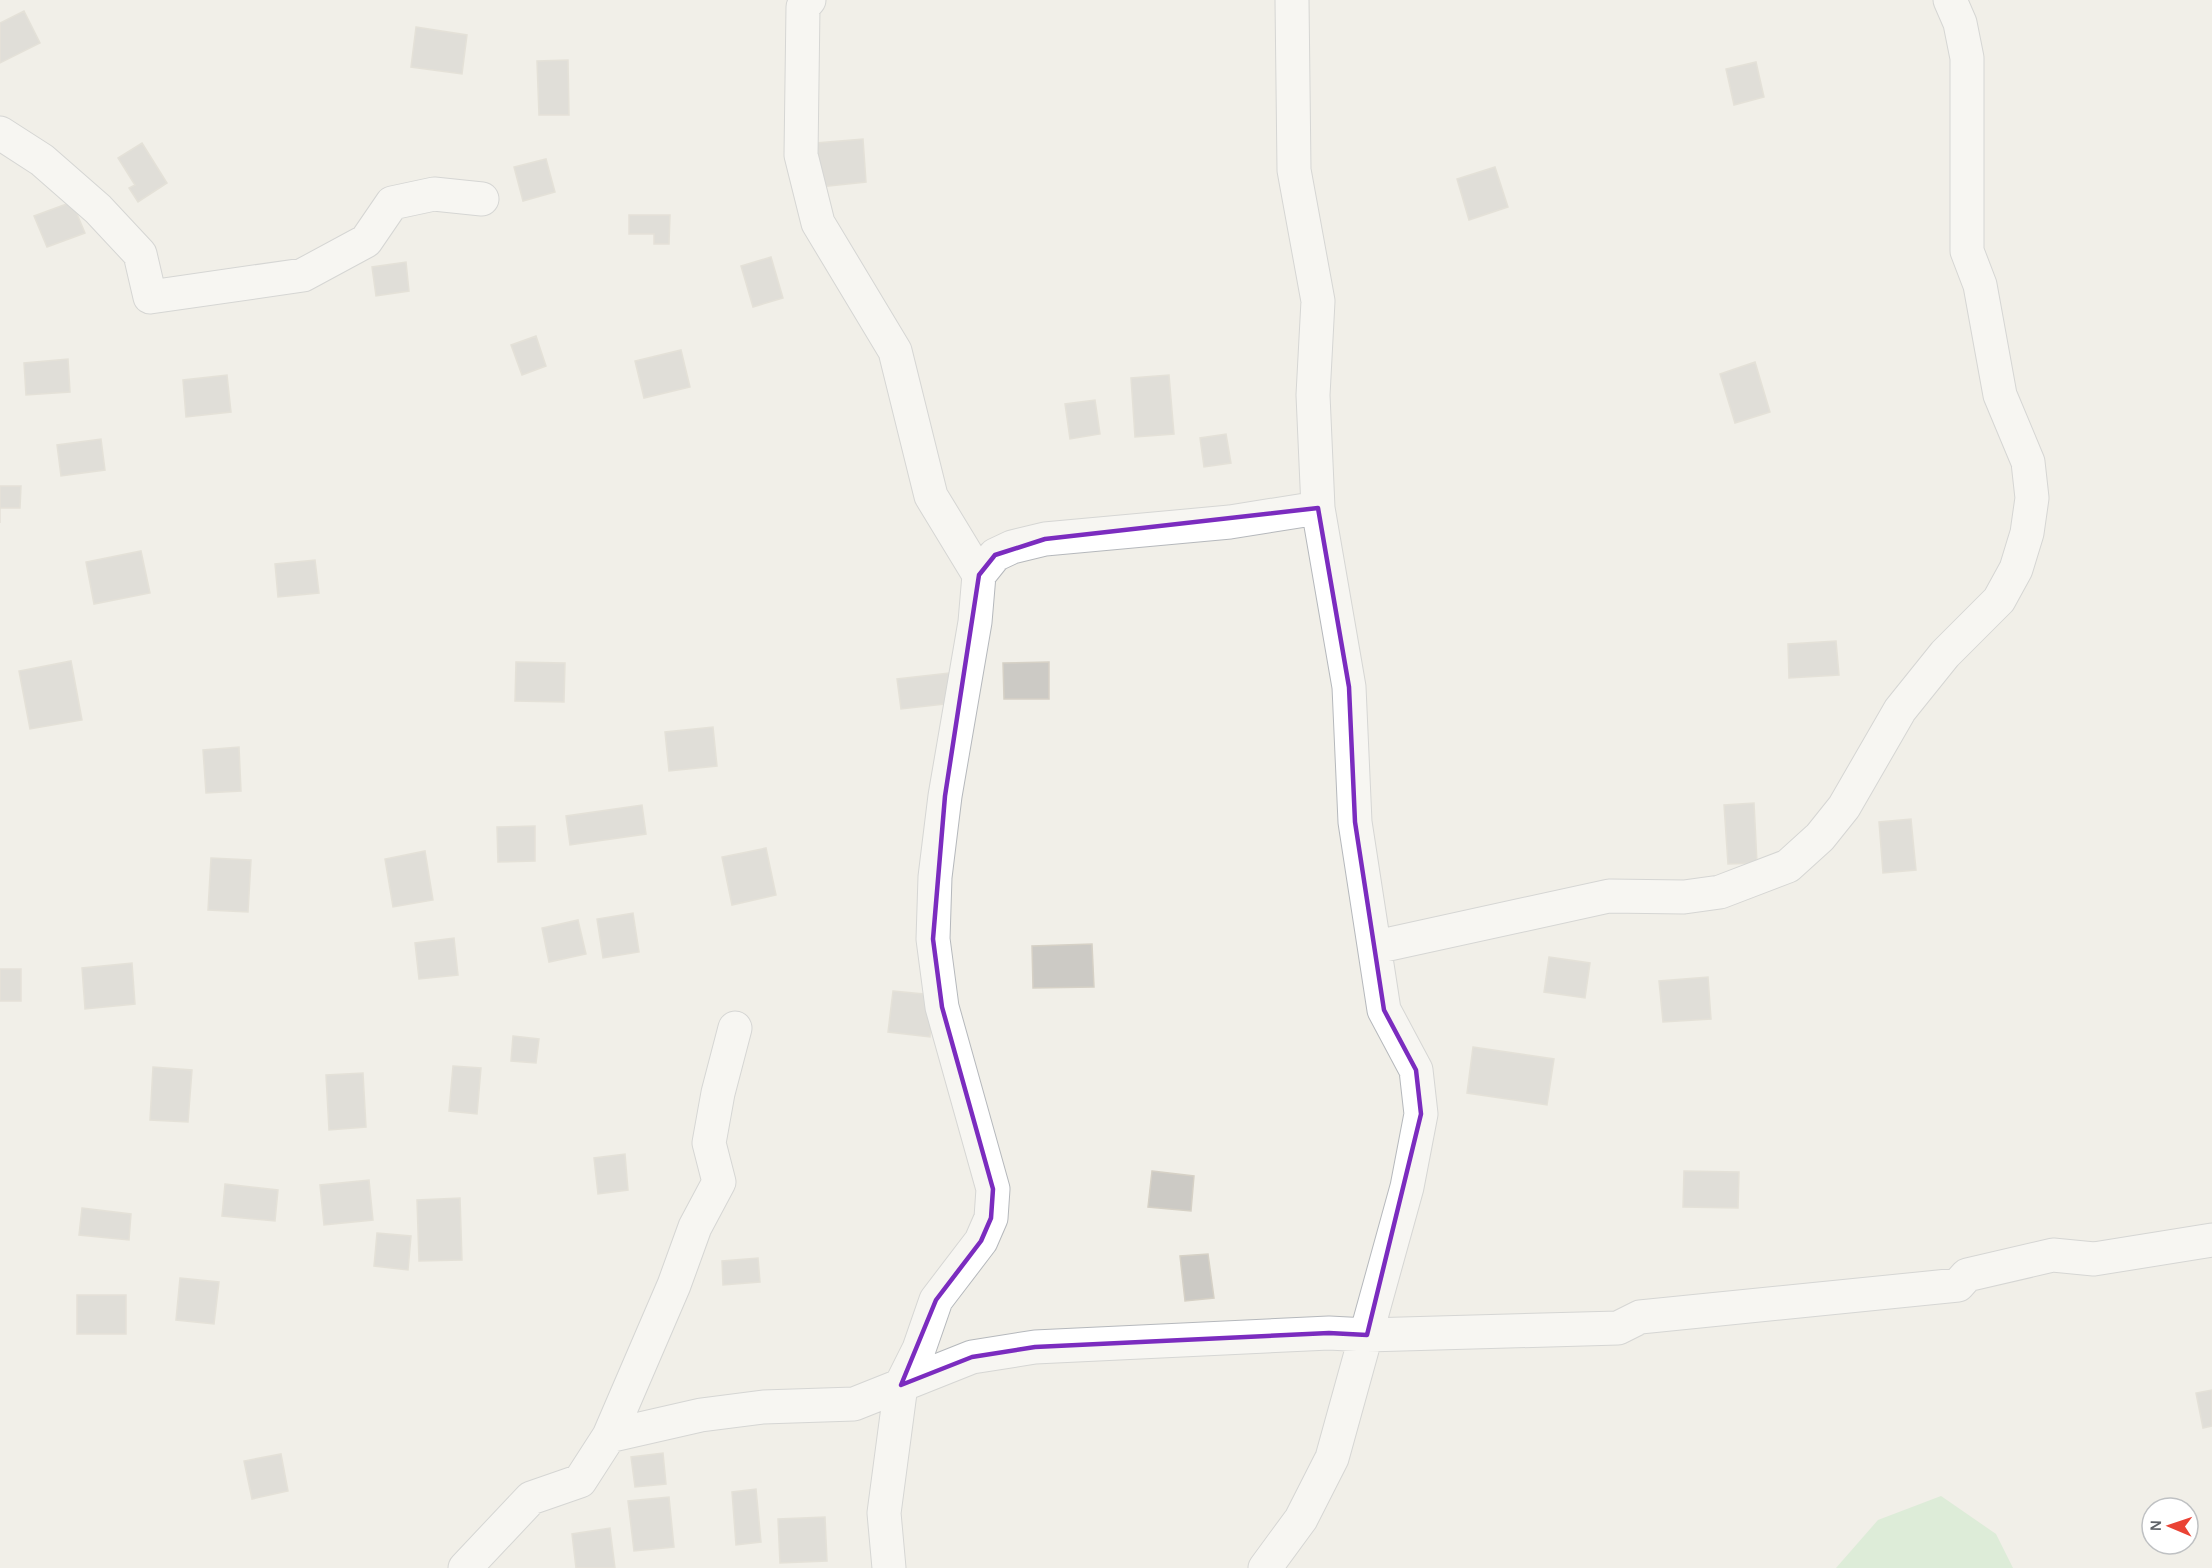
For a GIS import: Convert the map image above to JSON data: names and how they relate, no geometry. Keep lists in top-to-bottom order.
{
  "north": "left"
}
